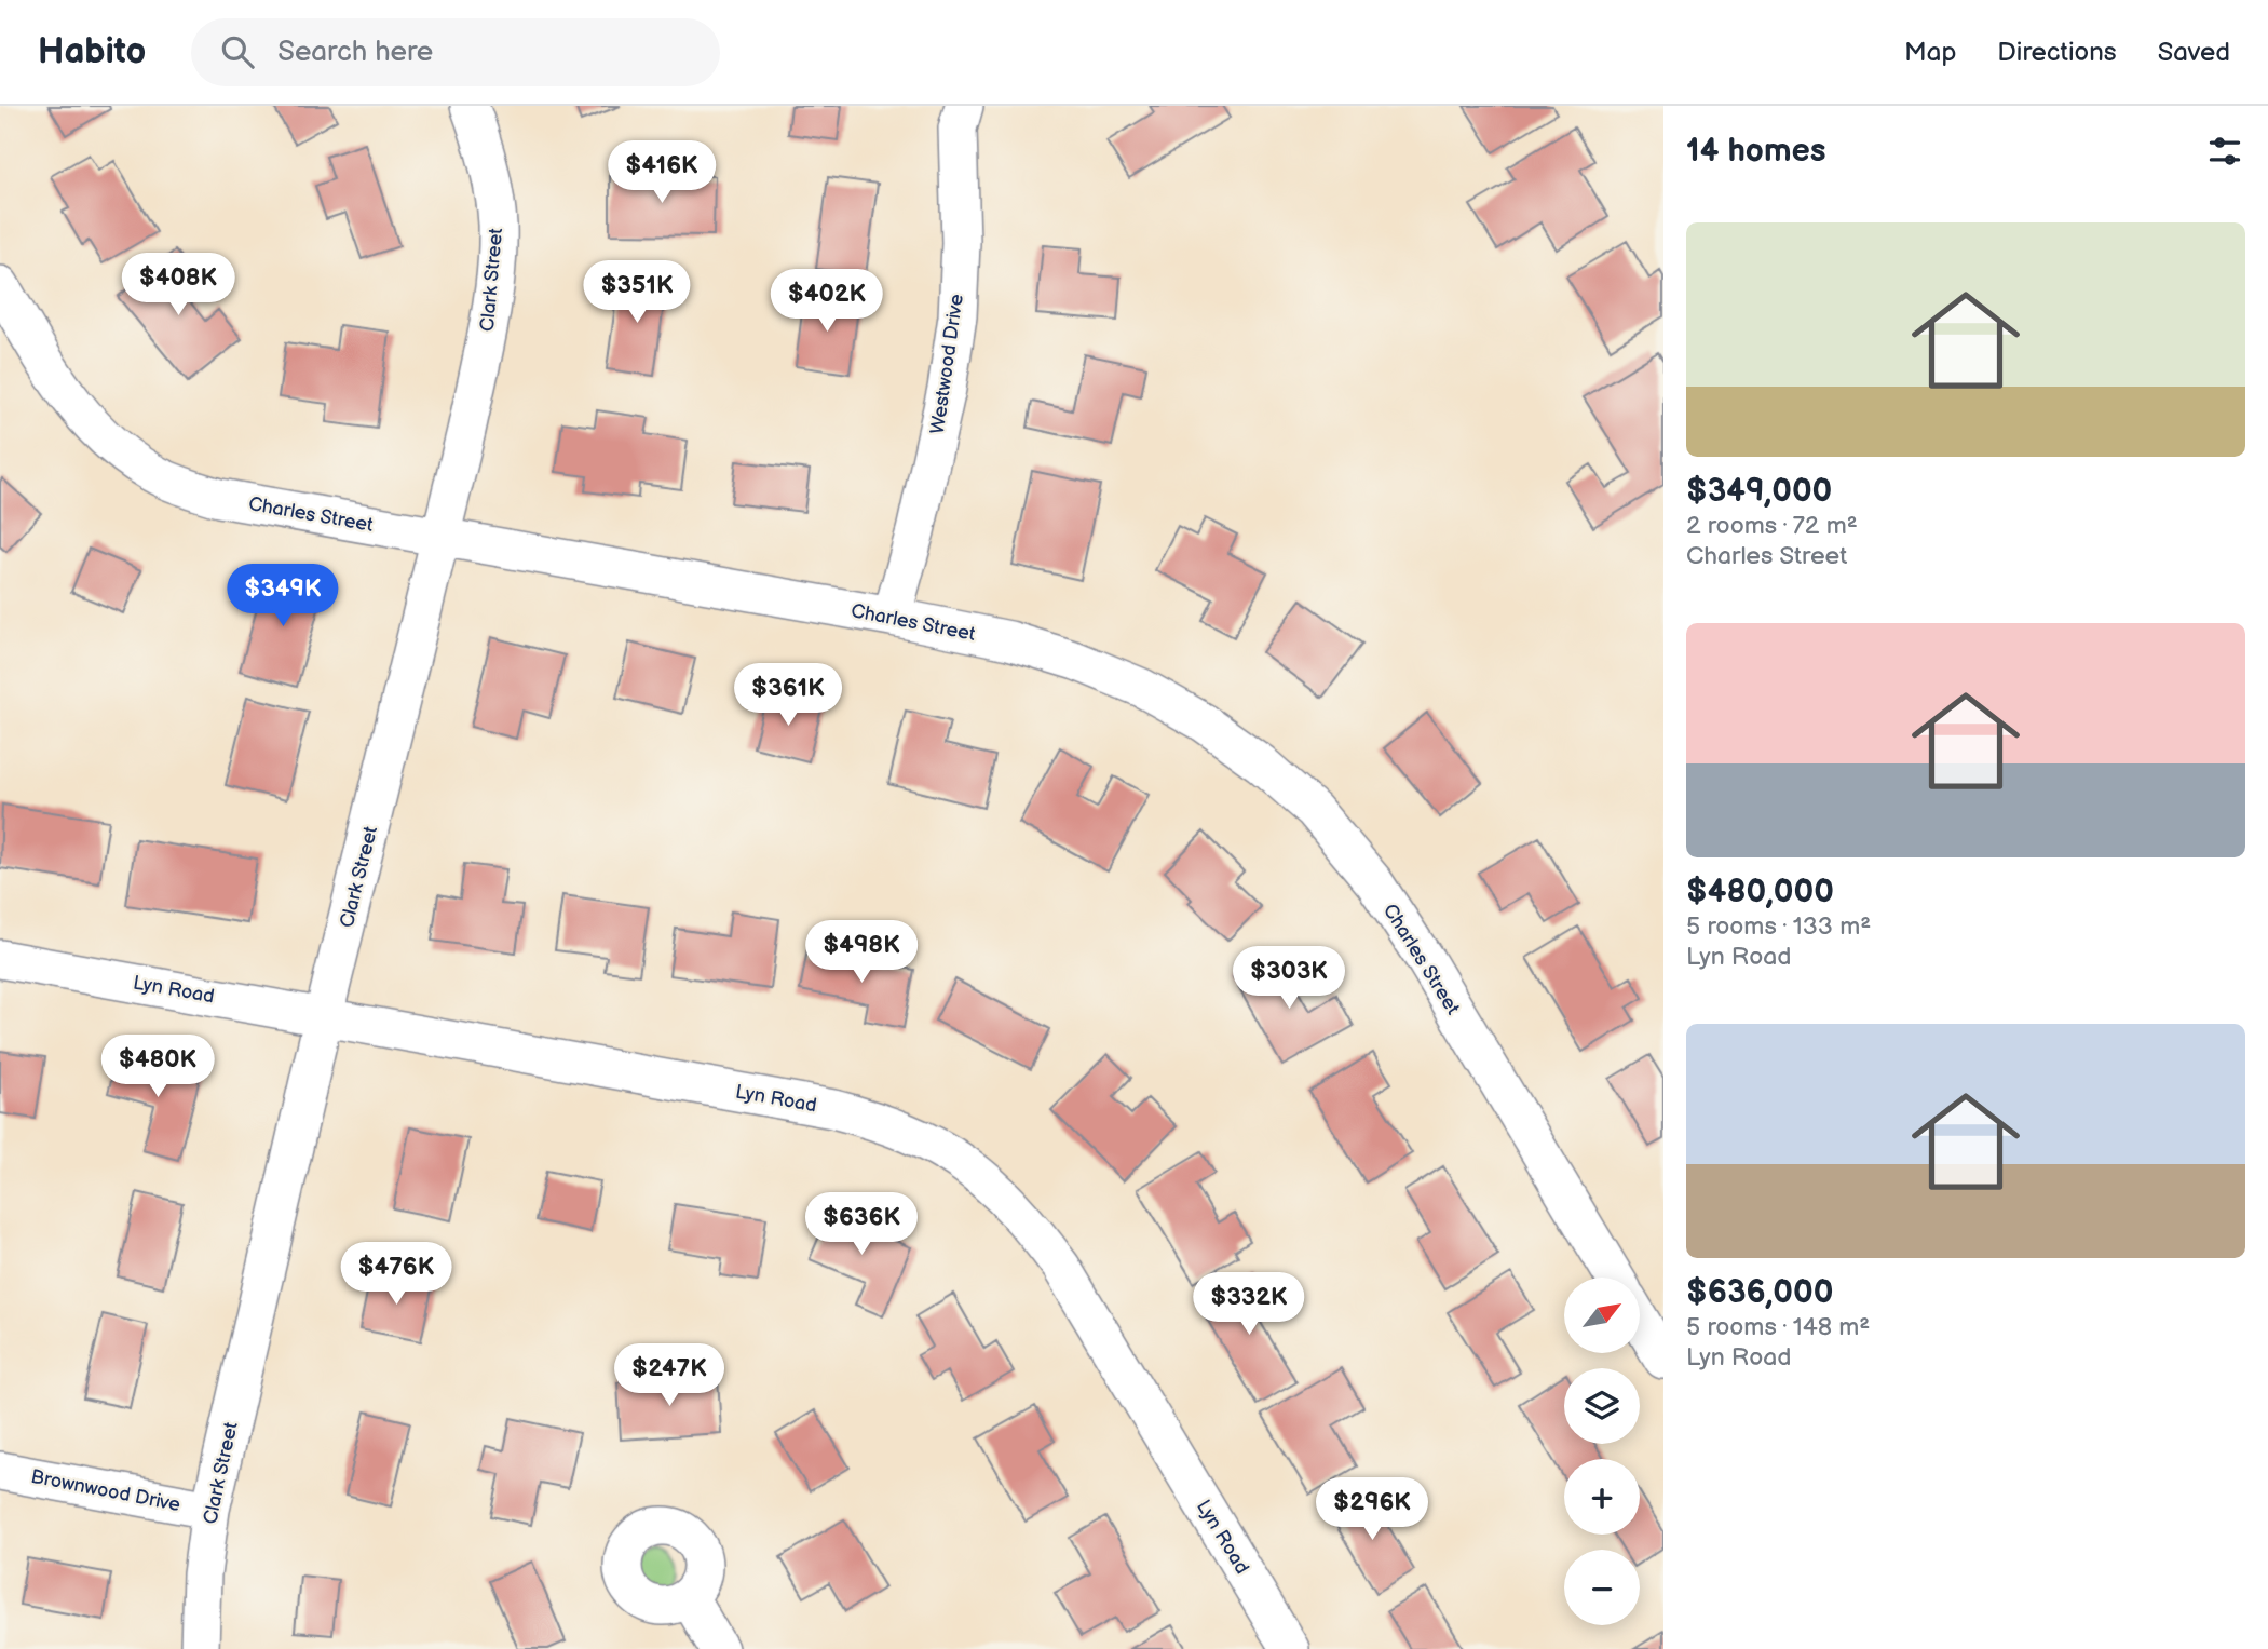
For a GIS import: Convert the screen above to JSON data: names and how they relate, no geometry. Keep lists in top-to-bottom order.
{
  "streets": {
    "street": [
      "Clark Street",
      "Westwood Drive",
      "Charles Street",
      "Lyn Road",
      "Brownwood Drive"
    ]
  },
  "crossings": [
    ["Clark Street", "Charles Street"],
    ["Clark Street", "Lyn Road"],
    ["Clark Street", "Brownwood Drive"],
    ["Westwood Drive", "Charles Street"]
  ],
  "north": "top right",
  "page": {
    "header": "Habito",
    "search": "Search here",
    "nav": ["Map", "Directions", "Saved"],
    "heading": "14 homes",
    "price": [
      "$416K",
      "$408K",
      "$351K",
      "$402K",
      "$349K",
      "$361K",
      "$498K",
      "$303K",
      "$480K",
      "$636K",
      "$476K",
      "$332K",
      "$247K",
      "$296K"
    ],
    "list": [
      {
        "name": "$349,000",
        "note": "2 rooms · 72 m² · Charles Street"
      },
      {
        "name": "$480,000",
        "note": "5 rooms · 133 m² · Lyn Road"
      },
      {
        "name": "$636,000",
        "note": "5 rooms · 148 m² · Lyn Road"
      }
    ],
    "map_buttons": ["+", "−"]
  }
}
